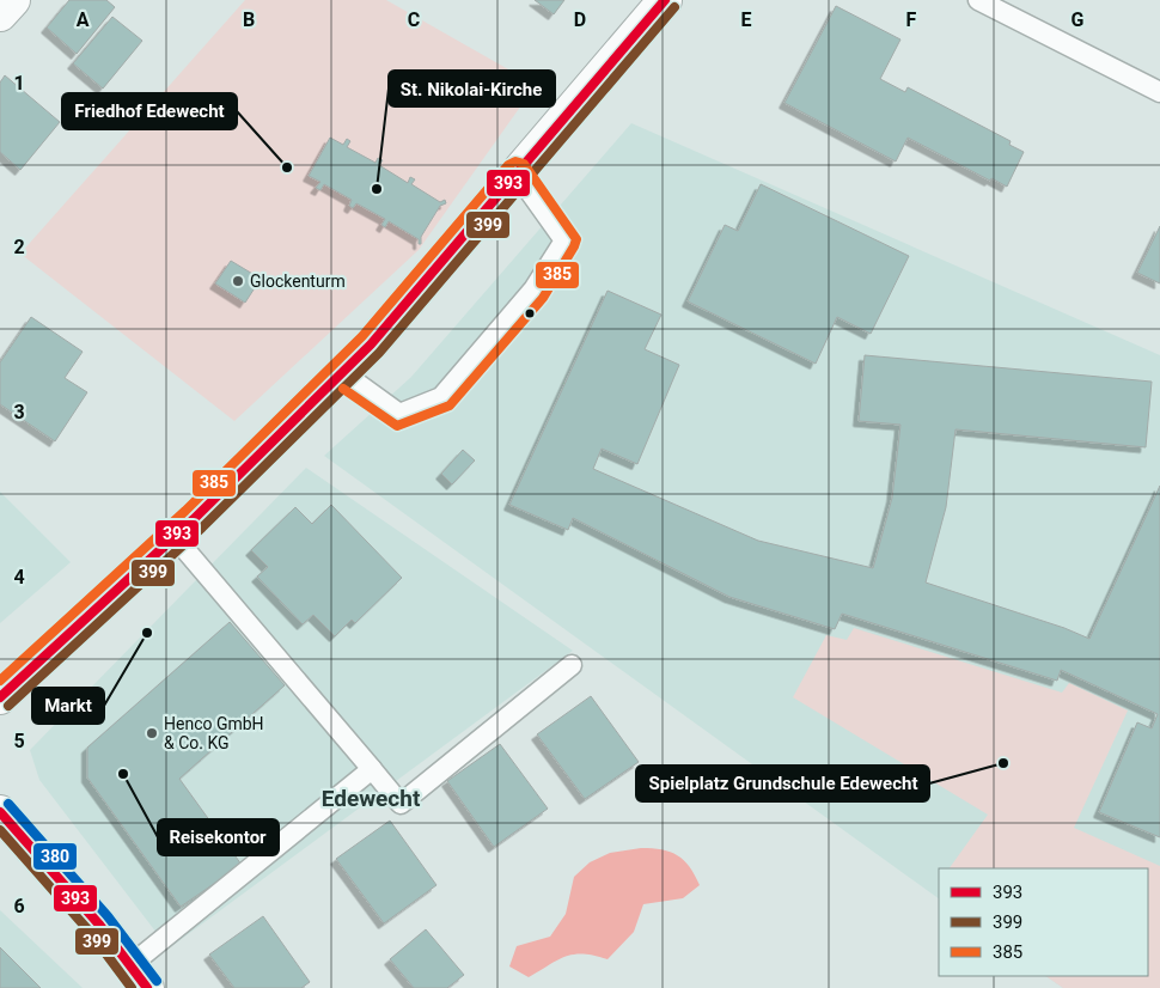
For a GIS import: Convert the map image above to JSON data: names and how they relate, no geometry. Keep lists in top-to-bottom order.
{
  "districts": ["Edewecht"],
  "places": [
    "Friedhof Edewecht",
    "St. Nikolai-Kirche",
    "Glockenturm",
    "Markt",
    "Henco GmbH & Co. KG",
    "Spielplatz Grundschule Edewecht",
    "Reisekontor"
  ],
  "lines": [
    "transit line 393",
    "transit line 399",
    "transit line 385",
    "transit line 380"
  ],
  "legend": ["393", "399", "385"],
  "grid": {
    "columns": [
      "A",
      "B",
      "C",
      "D",
      "E",
      "F",
      "G"
    ],
    "rows": [
      "1",
      "2",
      "3",
      "4",
      "5",
      "6"
    ]
  }
}
